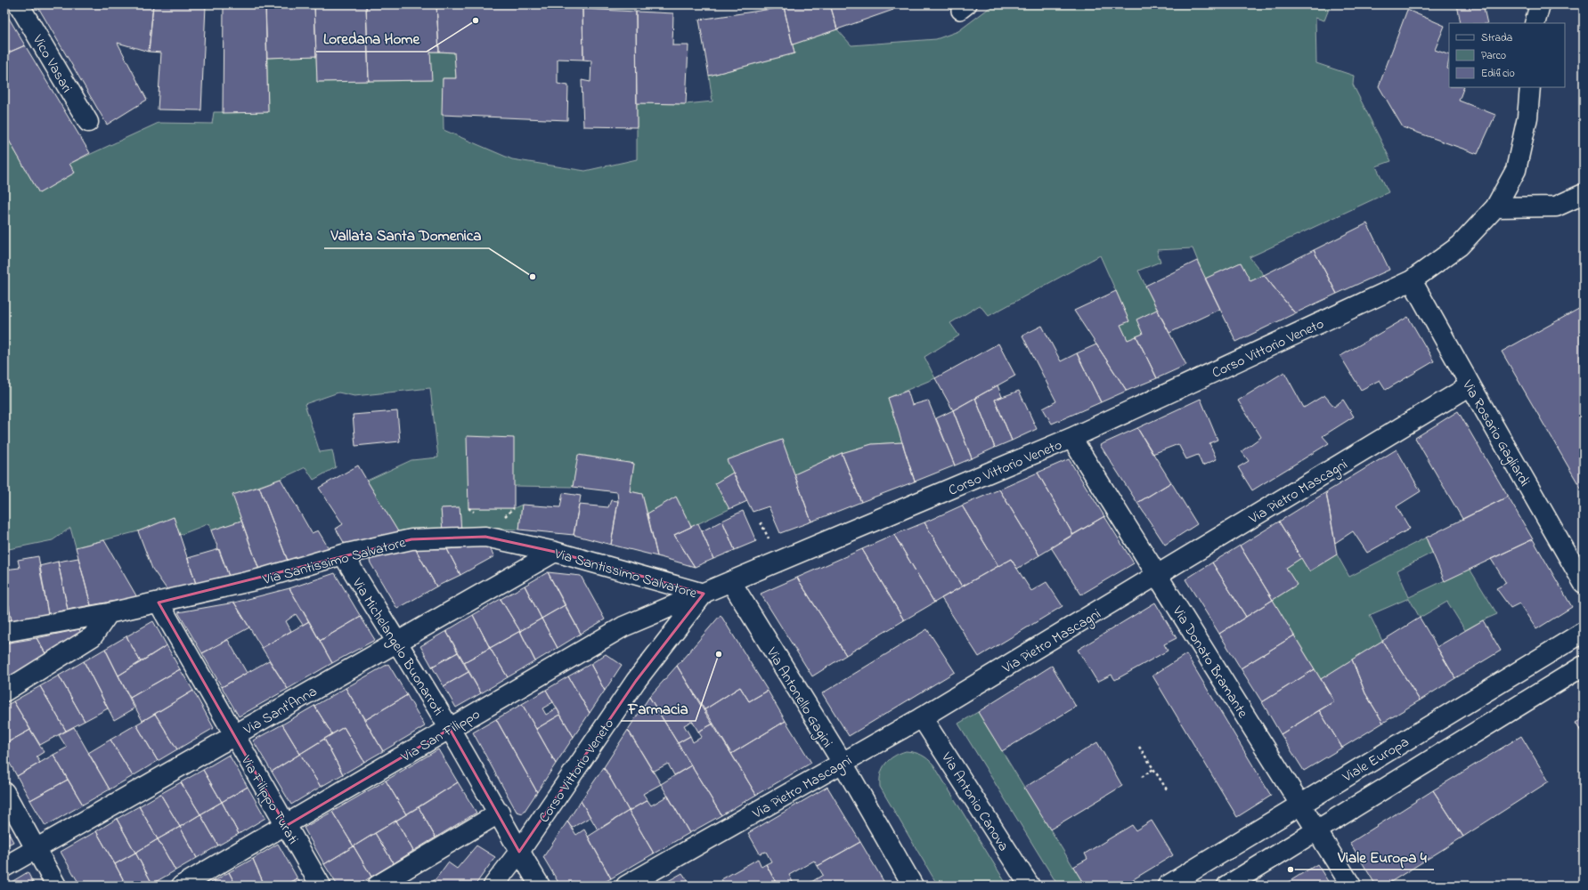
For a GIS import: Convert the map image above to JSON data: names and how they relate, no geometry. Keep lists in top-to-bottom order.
{
  "streets": {
    "street": [
      "Vico Vasari",
      "Corso Vittorio Veneto",
      "Via Rosario Gagliardi",
      "Via Pietro Mascagni",
      "Via Santissimo Salvatore",
      "Via Michelangelo Buonarroti",
      "Via Donato Bramante",
      "Via Antonello Gagini",
      "Via Sant'Anna",
      "Via San Filippo",
      "Viale Europa",
      "Via Filippo Turati",
      "Via Antonio Canova"
    ]
  },
  "crossings": [
    ["Corso Vittorio Veneto", "Via Rosario Gagliardi"],
    ["Corso Vittorio Veneto", "Via Santissimo Salvatore"],
    ["Corso Vittorio Veneto", "Via Michelangelo Buonarroti"],
    ["Corso Vittorio Veneto", "Via Donato Bramante"],
    ["Corso Vittorio Veneto", "Via Antonello Gagini"],
    ["Corso Vittorio Veneto", "Via San Filippo"],
    ["Via Rosario Gagliardi", "Via Pietro Mascagni"],
    ["Via Pietro Mascagni", "Via Donato Bramante"],
    ["Via Pietro Mascagni", "Via Antonello Gagini"],
    ["Via Pietro Mascagni", "Via Antonio Canova"],
    ["Via Santissimo Salvatore", "Via Michelangelo Buonarroti"],
    ["Via Santissimo Salvatore", "Via Sant'Anna"],
    ["Via Santissimo Salvatore", "Via San Filippo"],
    ["Via Santissimo Salvatore", "Via Filippo Turati"],
    ["Via Michelangelo Buonarroti", "Via Sant'Anna"],
    ["Via Michelangelo Buonarroti", "Via San Filippo"],
    ["Via Donato Bramante", "Viale Europa"],
    ["Via Sant'Anna", "Via Filippo Turati"],
    ["Via San Filippo", "Via Filippo Turati"]
  ],
  "places": [
    "Loredana Home",
    "Vallata Santa Domenica",
    "Farmacia",
    "Viale Europa 4"
  ],
  "legend": ["Strada", "Parco", "Edificio"]
}
